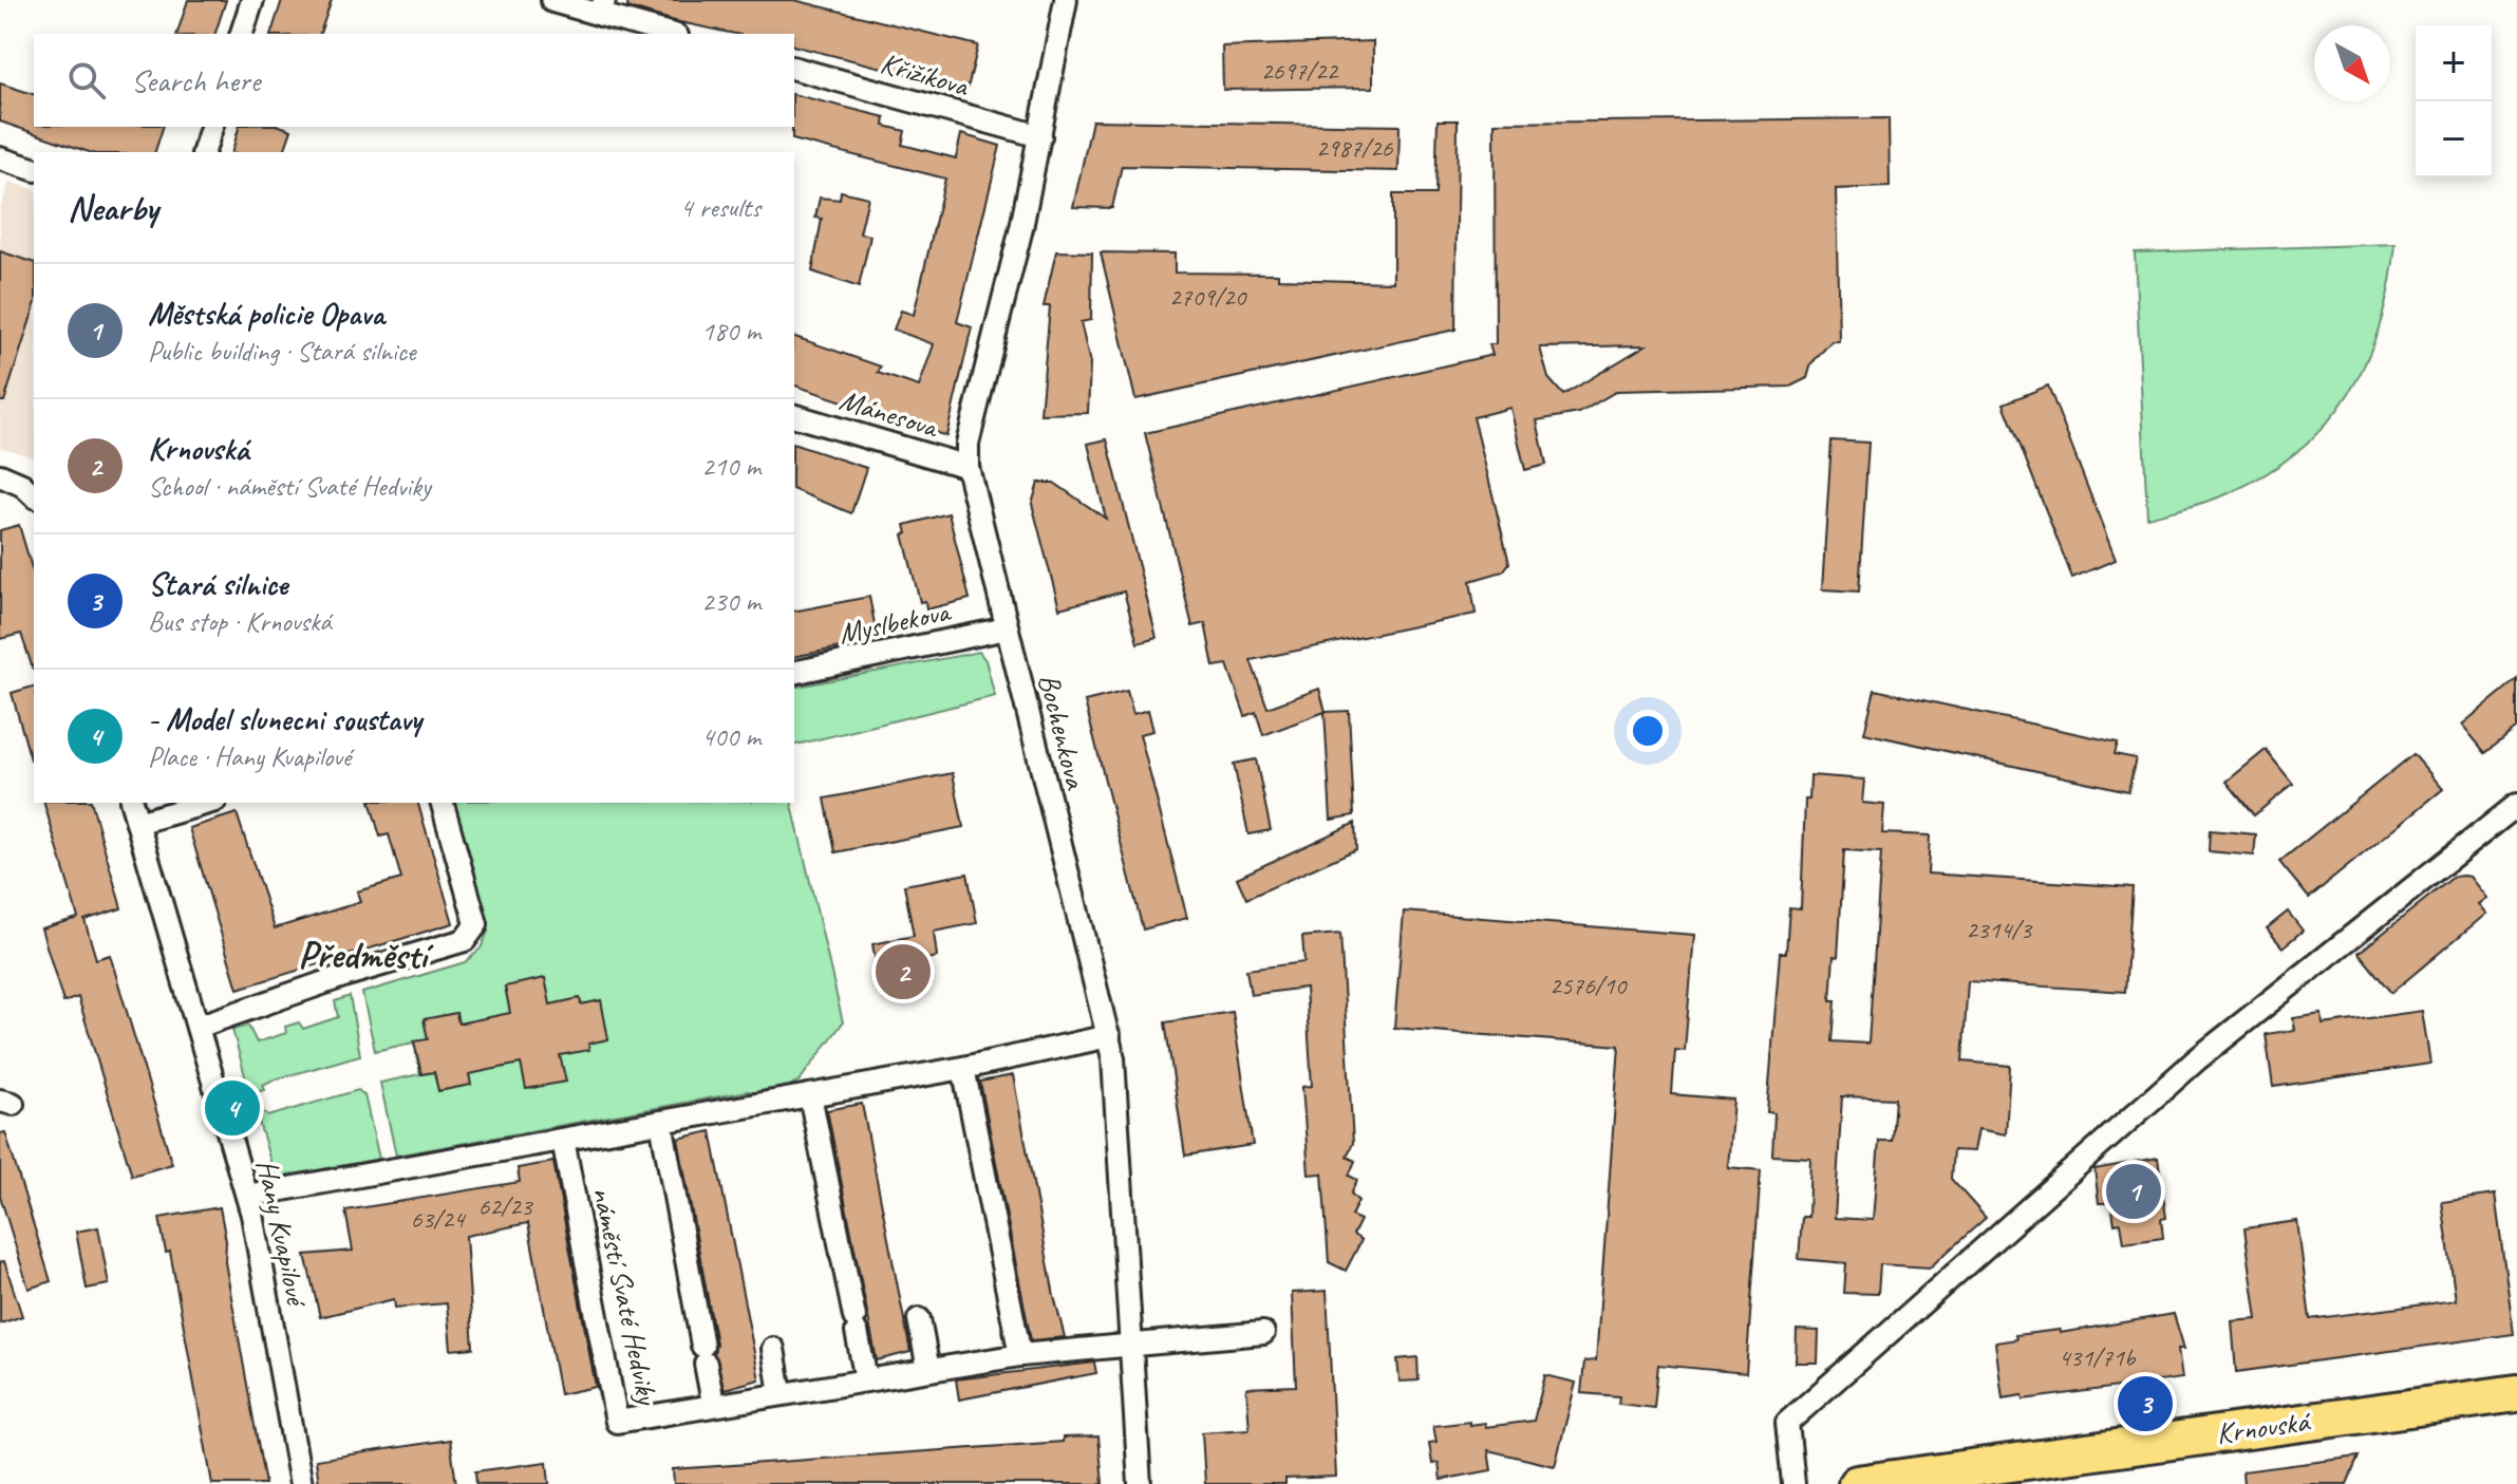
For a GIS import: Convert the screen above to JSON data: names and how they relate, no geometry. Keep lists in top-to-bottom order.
{
  "streets": {
    "main road": ["Krnovská"],
    "street": [
      "Křižíkova",
      "Mánesova",
      "Myslbekova",
      "Bochenkova",
      "Hany Kvapilové",
      "náměstí Svaté Hedviky"
    ]
  },
  "crossings": [
    ["Křižíkova", "Bochenkova"],
    ["Mánesova", "Bochenkova"],
    ["Myslbekova", "Bochenkova"],
    ["Bochenkova", "náměstí Svaté Hedviky"]
  ],
  "districts": ["Předměstí"],
  "house_numbers": [
    "2697/22",
    "2987/26",
    "2709/20",
    "2314/3",
    "2576/10",
    "62/23",
    "63/24",
    "431/71b"
  ],
  "north": "bottom right",
  "page": {
    "map_buttons": ["+", "−"],
    "search": "Search here",
    "heading": ["Nearby", "4 results"],
    "list": [
      {
        "mark": "1",
        "name": "Městská policie Opava",
        "note": "Public building · Stará silnice",
        "value": "180 m"
      },
      {
        "mark": "2",
        "name": "Krnovská",
        "note": "School · náměstí Svaté Hedviky",
        "value": "210 m"
      },
      {
        "mark": "3",
        "name": "Stará silnice",
        "note": "Bus stop · Krnovská",
        "value": "230 m"
      },
      {
        "mark": "4",
        "name": "- Model slunecni soustavy",
        "note": "Place · Hany Kvapilové",
        "value": "400 m"
      }
    ],
    "pins": [
      "2",
      "4",
      "1",
      "3"
    ]
  }
}
